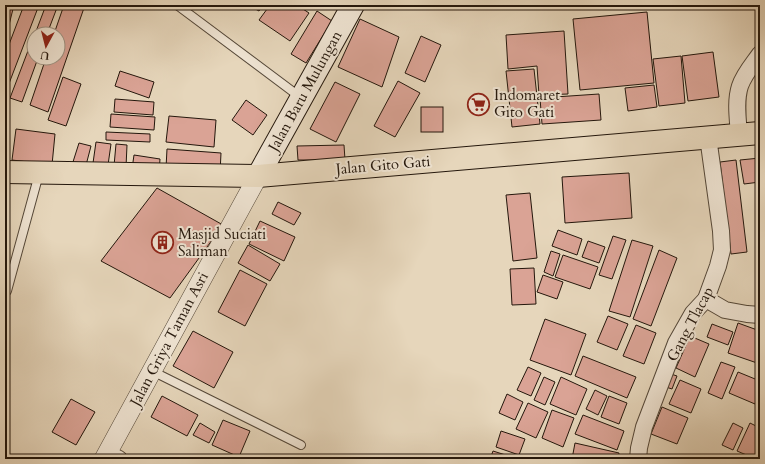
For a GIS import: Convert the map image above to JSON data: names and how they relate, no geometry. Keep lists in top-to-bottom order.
{
  "streets": {
    "main road": ["Jalan Baru Mulungan", "Jalan Gito Gati"],
    "street": ["Gang Tlacap", "Jalan Griya Taman Asri"]
  },
  "crossings": [
    ["Jalan Baru Mulungan", "Jalan Gito Gati"],
    ["Jalan Baru Mulungan", "Jalan Griya Taman Asri"],
    ["Jalan Gito Gati", "Gang Tlacap"],
    ["Jalan Gito Gati", "Jalan Griya Taman Asri"]
  ],
  "places": {
    "supermarket": ["Indomaret Gito Gati"],
    "building": ["Masjid Suciati Saliman"]
  },
  "north": "bottom"
}
